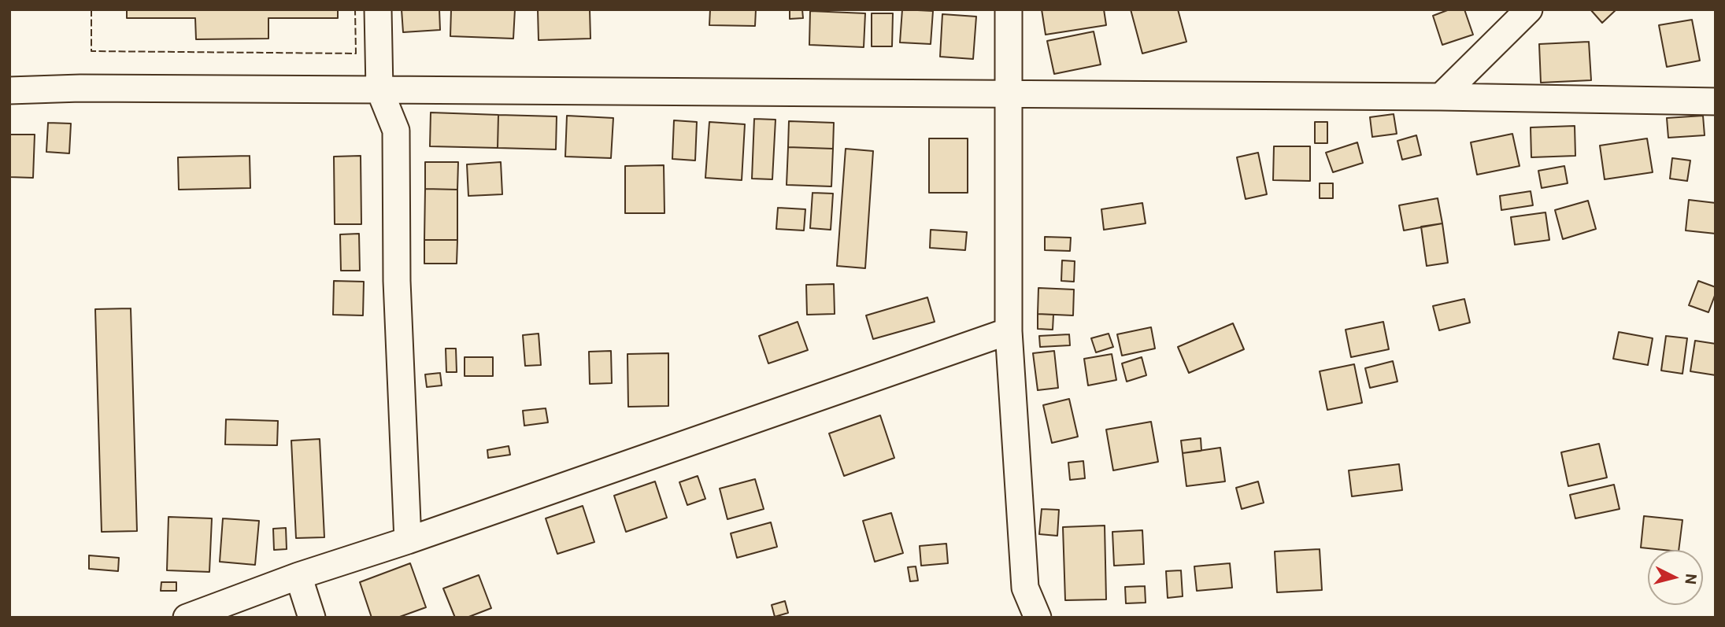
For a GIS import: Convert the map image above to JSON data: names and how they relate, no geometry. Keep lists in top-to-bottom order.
{
  "north": "right"
}
